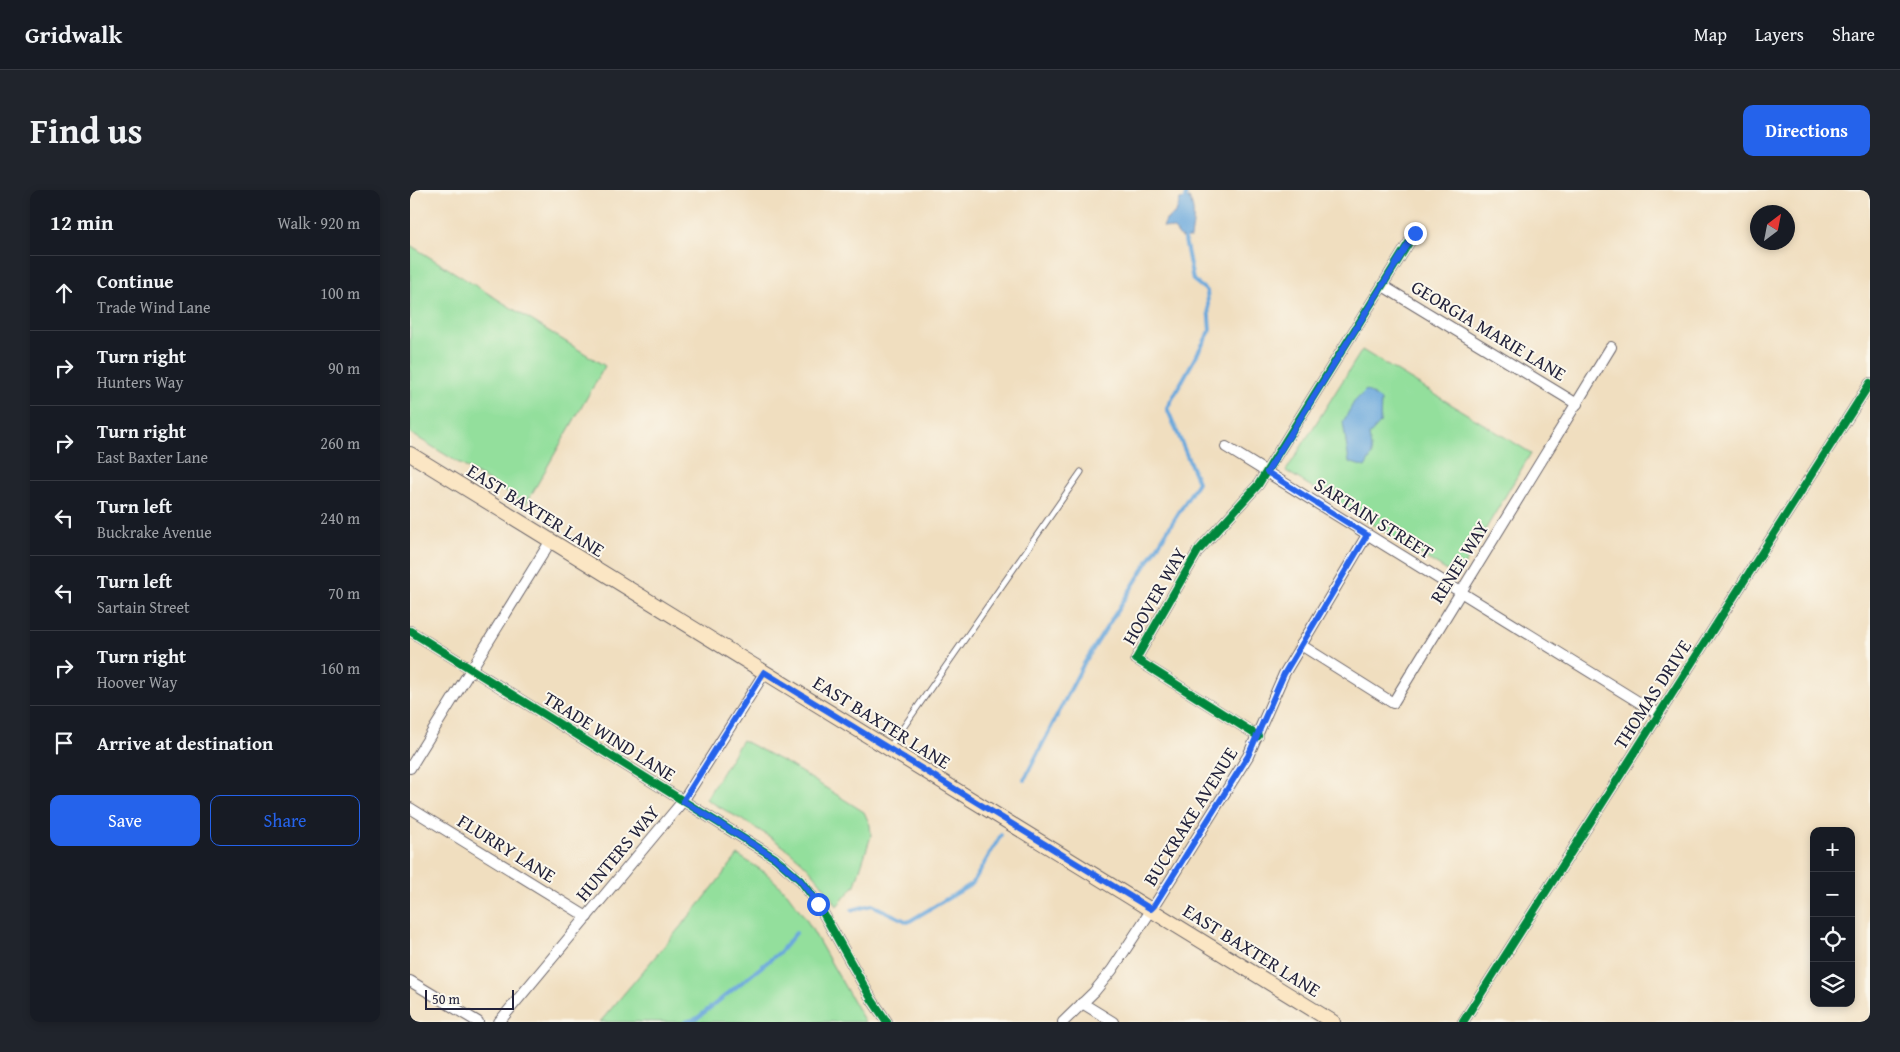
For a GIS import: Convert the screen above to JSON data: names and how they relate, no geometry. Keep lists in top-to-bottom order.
{
  "streets": {
    "main road": ["EAST BAXTER LANE"],
    "street": [
      "GEORGIA MARIE LANE",
      "SARTAIN STREET",
      "RENEE WAY",
      "HOOVER WAY",
      "THOMAS DRIVE",
      "TRADE WIND LANE",
      "BUCKRAKE AVENUE",
      "FLURRY LANE",
      "HUNTERS WAY"
    ]
  },
  "crossings": [
    ["GEORGIA MARIE LANE", "RENEE WAY"],
    ["GEORGIA MARIE LANE", "HOOVER WAY"],
    ["EAST BAXTER LANE", "BUCKRAKE AVENUE"],
    ["EAST BAXTER LANE", "HUNTERS WAY"],
    ["SARTAIN STREET", "RENEE WAY"],
    ["SARTAIN STREET", "HOOVER WAY"],
    ["SARTAIN STREET", "THOMAS DRIVE"],
    ["SARTAIN STREET", "BUCKRAKE AVENUE"],
    ["RENEE WAY", "BUCKRAKE AVENUE"],
    ["HOOVER WAY", "BUCKRAKE AVENUE"],
    ["TRADE WIND LANE", "HUNTERS WAY"],
    ["FLURRY LANE", "HUNTERS WAY"]
  ],
  "scale_bar": "50 m",
  "north": "top right",
  "page": {
    "header": "Gridwalk",
    "nav": ["Map", "Layers", "Share"],
    "title": "Find us",
    "buttons": [
      "Directions",
      ["Save", "Share"]
    ],
    "heading": ["12 min", "Walk · 920 m"],
    "list": [
      ["Continue", "Trade Wind Lane", "100 m"],
      ["Turn right", "Hunters Way", "90 m"],
      ["Turn right", "East Baxter Lane", "260 m"],
      ["Turn left", "Buckrake Avenue", "240 m"],
      ["Turn left", "Sartain Street", "70 m"],
      ["Turn right", "Hoover Way", "160 m"],
      "Arrive at destination"
    ],
    "map_buttons": ["+", "−"],
    "scale": "50 m"
  }
}
